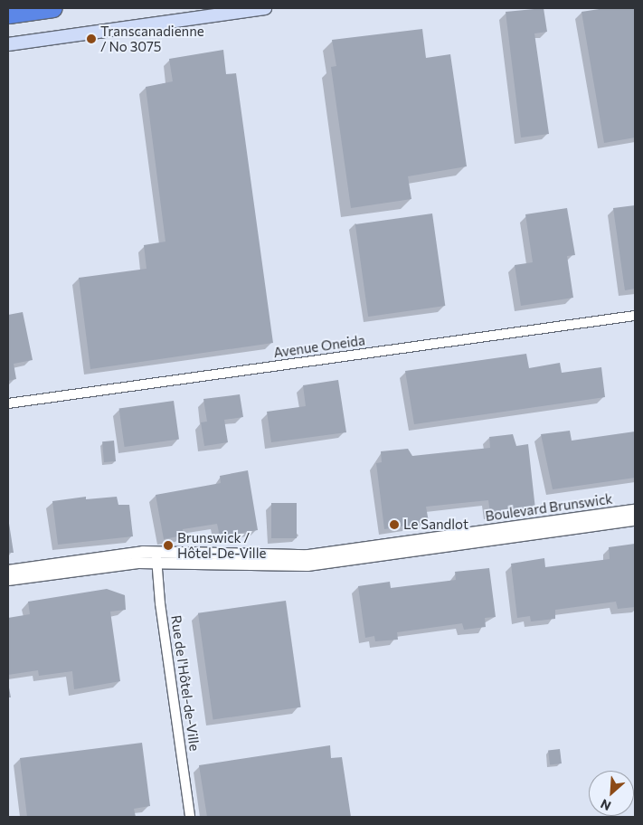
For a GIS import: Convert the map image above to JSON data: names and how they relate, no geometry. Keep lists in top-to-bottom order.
{
  "streets": {
    "street": ["Avenue Oneida", "Boulevard Brunswick", "Rue de l'Hôtel-de-Ville"]
  },
  "crossings": [
    ["Boulevard Brunswick", "Rue de l'Hôtel-de-Ville"]
  ],
  "places": ["Transcanadienne / No 3075", "Le Sandlot", "Brunswick / Hôtel-De-Ville"],
  "north": "bottom left"
}
